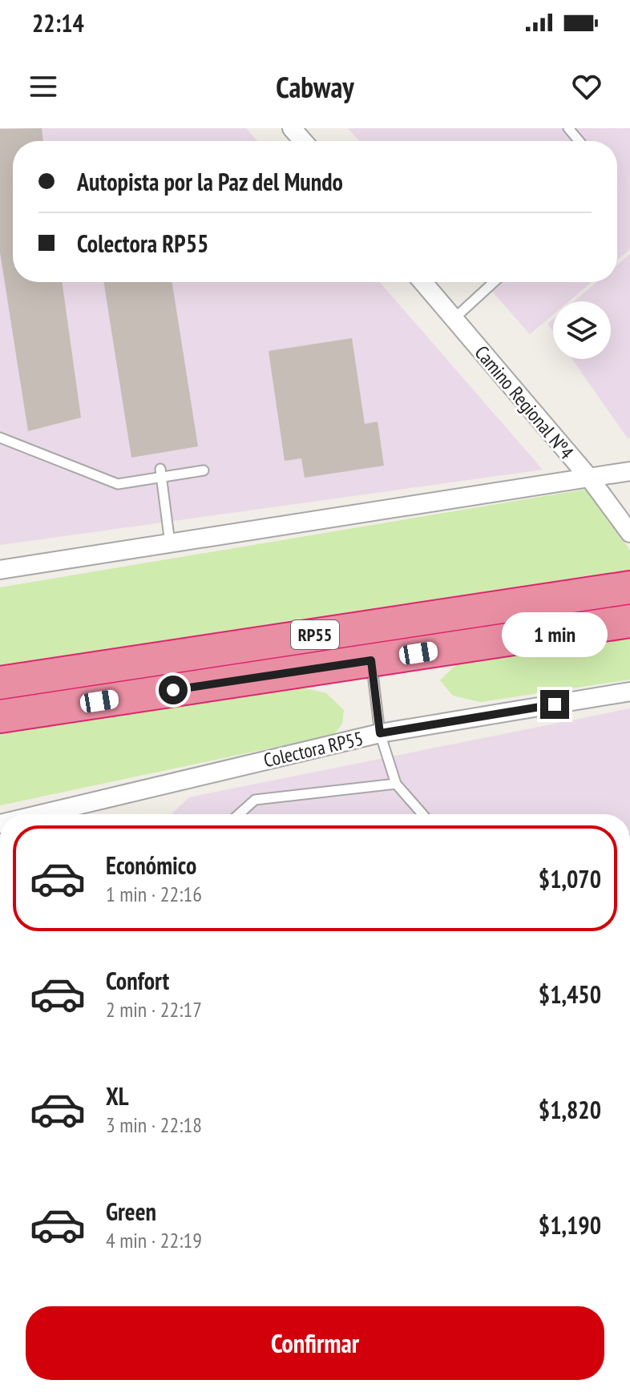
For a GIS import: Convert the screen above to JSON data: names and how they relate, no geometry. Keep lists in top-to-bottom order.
{
  "streets": {
    "highway": ["RP55"],
    "street": ["Camino Regional Nº4", "Colectora RP55"]
  },
  "page": {
    "status": "22:14",
    "header": "Cabway",
    "banner": ["Autopista por la Paz del Mundo", "Colectora RP55"],
    "bubble": "1 min",
    "list": [
      {
        "name": "Económico",
        "note": "1 min · 22:16",
        "value": "$1,070"
      },
      {
        "name": "Confort",
        "note": "2 min · 22:17",
        "value": "$1,450"
      },
      {
        "name": "XL",
        "note": "3 min · 22:18",
        "value": "$1,820"
      },
      {
        "name": "Green",
        "note": "4 min · 22:19",
        "value": "$1,190"
      }
    ],
    "buttons": "Confirmar"
  }
}
